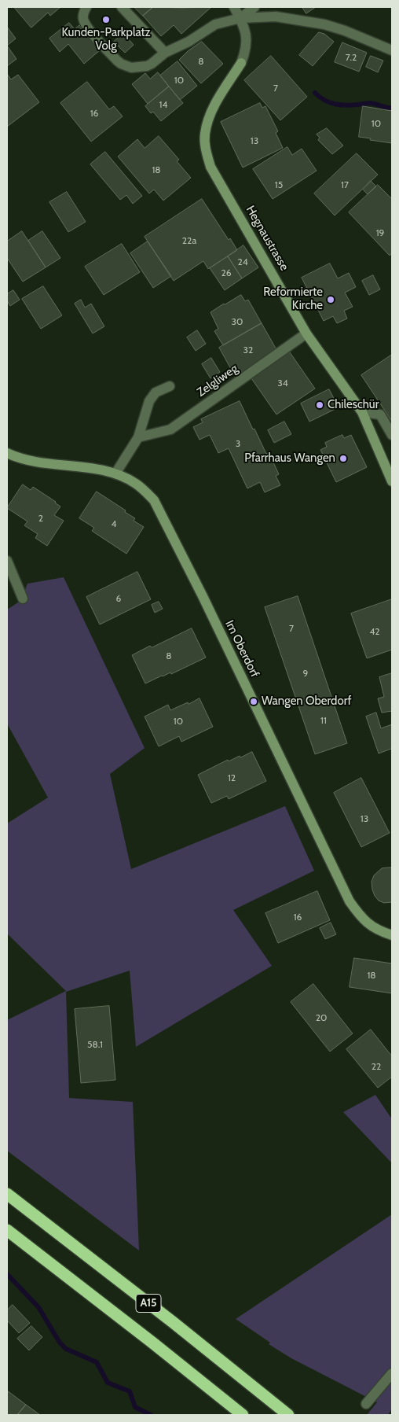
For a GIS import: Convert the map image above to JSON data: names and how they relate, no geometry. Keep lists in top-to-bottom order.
{
  "streets": {
    "highway": ["A15"],
    "street": ["Hegnaustrasse", "Zelgliweg", "Im Oberdorf"]
  },
  "crossings": [
    ["Hegnaustrasse", "Zelgliweg"]
  ],
  "places": [
    "Kunden-Parkplatz Volg",
    "Reformierte Kirche",
    "Chileschür",
    "Pfarrhaus Wangen",
    "Wangen Oberdorf"
  ],
  "house_numbers": [
    "7.2",
    "8",
    "10",
    "7",
    "14",
    "16",
    "10",
    "13",
    "18",
    "15",
    "17",
    "19",
    "22a",
    "24",
    "26",
    "30",
    "32",
    "34",
    "3",
    "2",
    "4",
    "6",
    "7",
    "42",
    "8",
    "9",
    "11",
    "10",
    "12",
    "13",
    "16",
    "18",
    "20",
    "58.1",
    "22"
  ]
}
